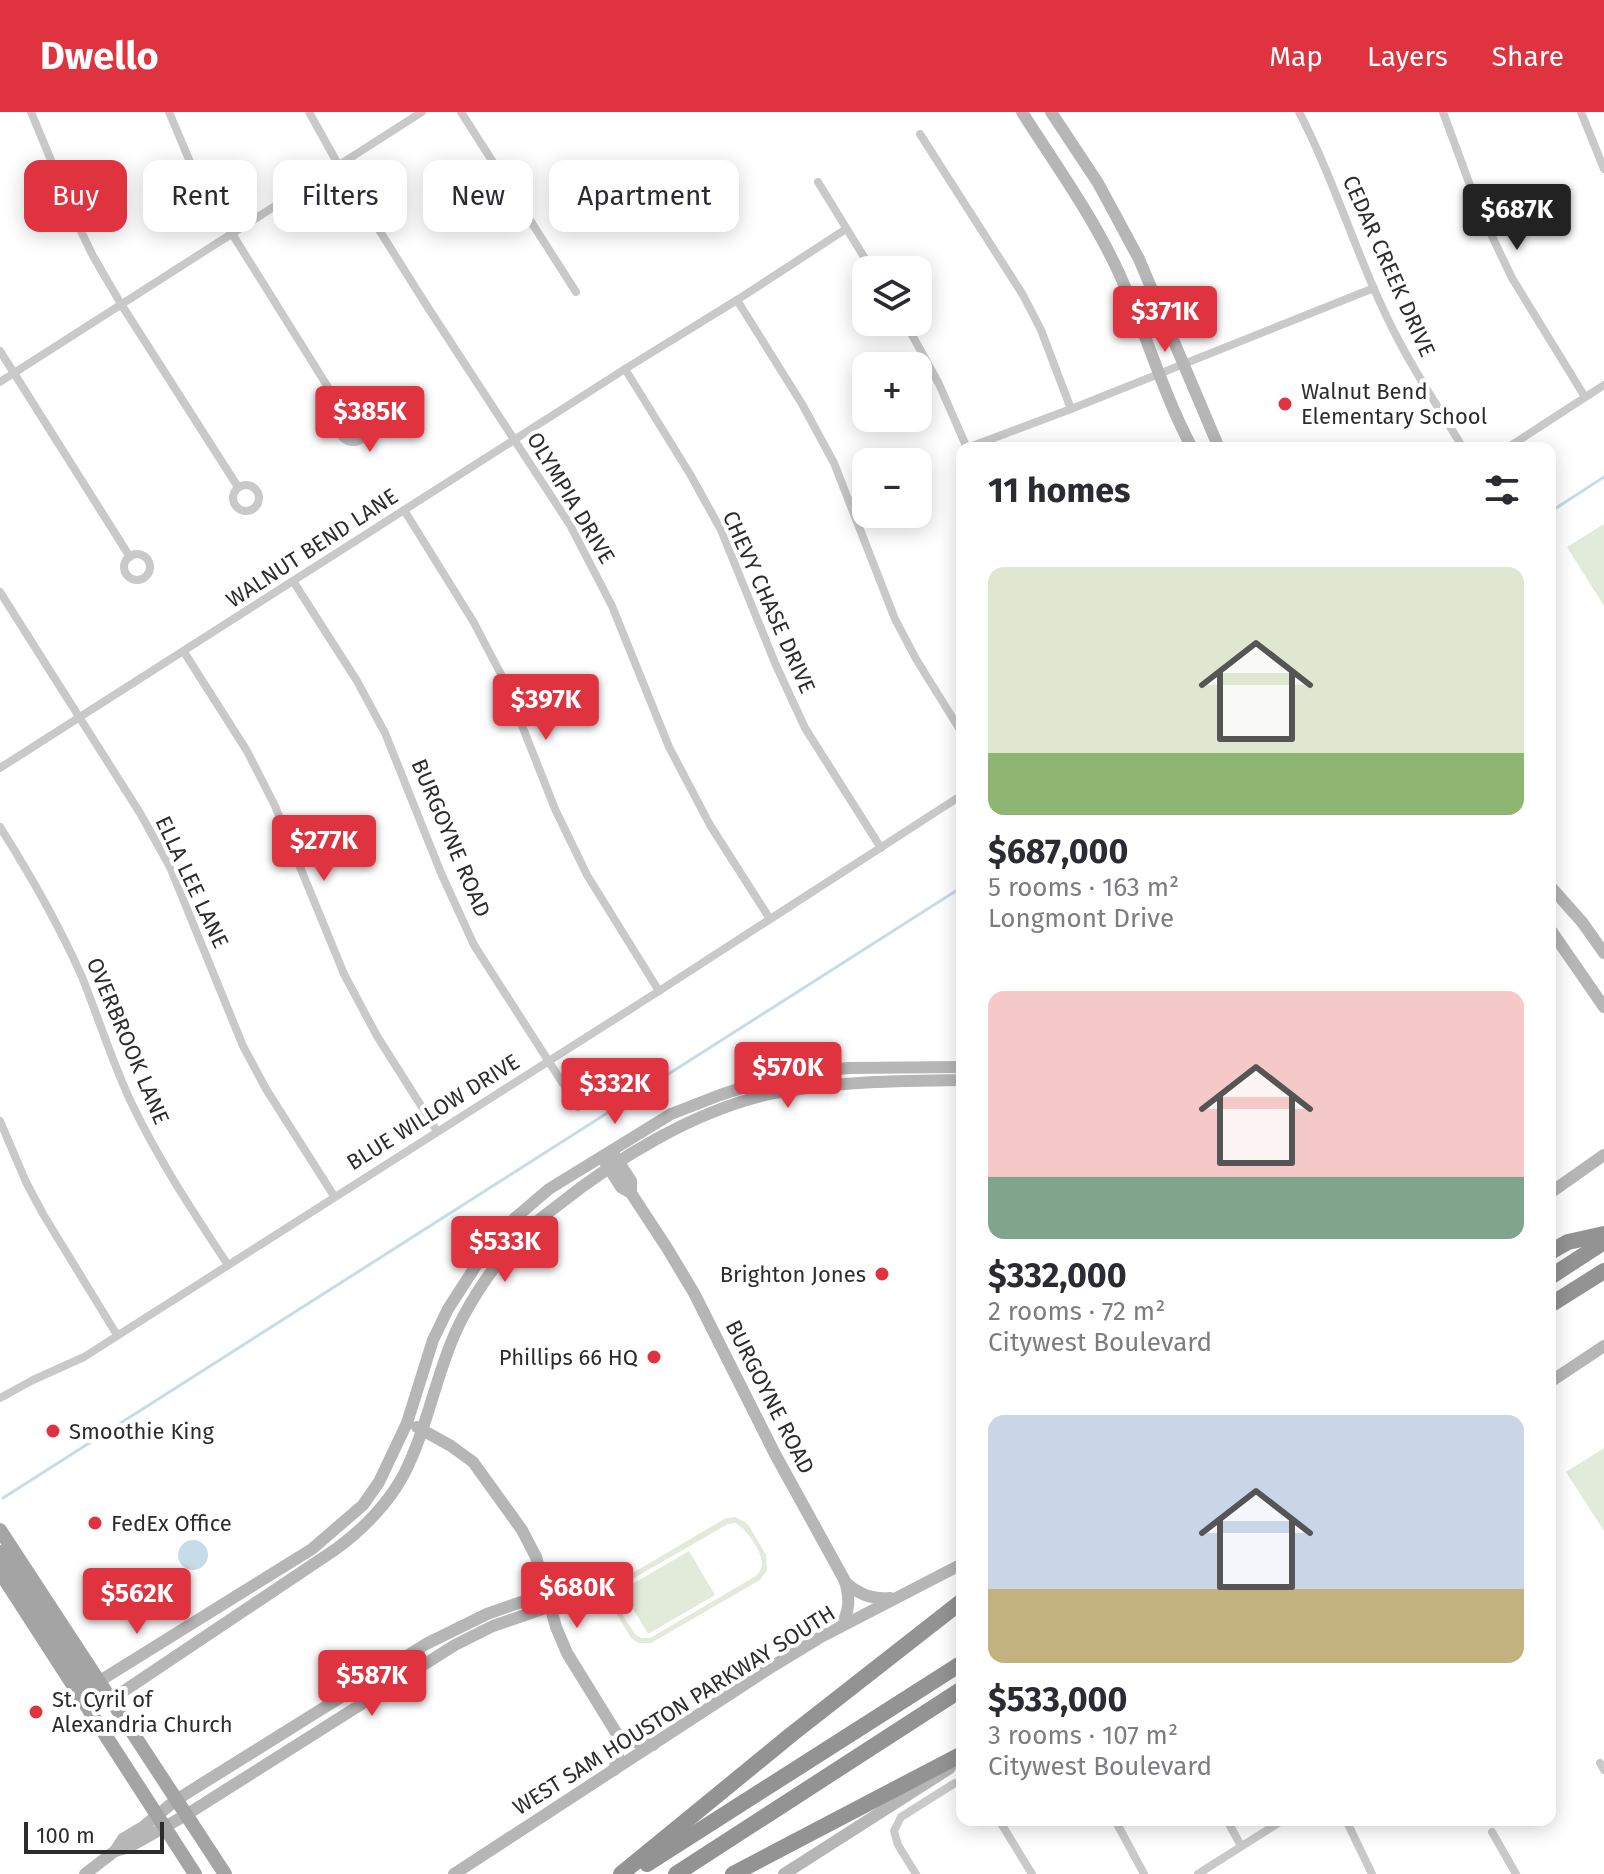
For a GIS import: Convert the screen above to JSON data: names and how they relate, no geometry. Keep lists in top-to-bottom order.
{
  "streets": {
    "street": [
      "CEDAR CREEK DRIVE",
      "OLYMPIA DRIVE",
      "WALNUT BEND LANE",
      "CHEVY CHASE DRIVE",
      "BURGOYNE ROAD",
      "ELLA LEE LANE",
      "OVERBROOK LANE",
      "BLUE WILLOW DRIVE",
      "WEST SAM HOUSTON PARKWAY SOUTH"
    ]
  },
  "crossings": [
    ["OLYMPIA DRIVE", "WALNUT BEND LANE"],
    ["OLYMPIA DRIVE", "BLUE WILLOW DRIVE"],
    ["WALNUT BEND LANE", "CHEVY CHASE DRIVE"],
    ["WALNUT BEND LANE", "BURGOYNE ROAD"],
    ["WALNUT BEND LANE", "ELLA LEE LANE"],
    ["CHEVY CHASE DRIVE", "BLUE WILLOW DRIVE"],
    ["BURGOYNE ROAD", "BLUE WILLOW DRIVE"],
    ["BURGOYNE ROAD", "WEST SAM HOUSTON PARKWAY SOUTH"],
    ["ELLA LEE LANE", "BLUE WILLOW DRIVE"],
    ["OVERBROOK LANE", "BLUE WILLOW DRIVE"]
  ],
  "places": [
    "Walnut Bend Elementary School",
    "Brighton Jones",
    "Phillips 66 HQ",
    "Smoothie King",
    "FedEx Office",
    "St. Cyril of Alexandria Church"
  ],
  "scale_bar": "100 m",
  "page": {
    "header": "Dwello",
    "nav": ["Map", "Layers", "Share"],
    "chip": [
      "Buy",
      "Rent",
      "Filters",
      "New",
      "Apartment"
    ],
    "price": [
      "$687K",
      "$371K",
      "$385K",
      "$397K",
      "$277K",
      "$570K",
      "$332K",
      "$533K",
      "$680K",
      "$562K",
      "$587K"
    ],
    "map_buttons": ["+", "−"],
    "heading": "11 homes",
    "list": [
      {
        "name": "$687,000",
        "note": "5 rooms · 163 m² · Longmont Drive"
      },
      {
        "name": "$332,000",
        "note": "2 rooms · 72 m² · Citywest Boulevard"
      },
      {
        "name": "$533,000",
        "note": "3 rooms · 107 m² · Citywest Boulevard"
      }
    ],
    "scale": "100 m"
  }
}
